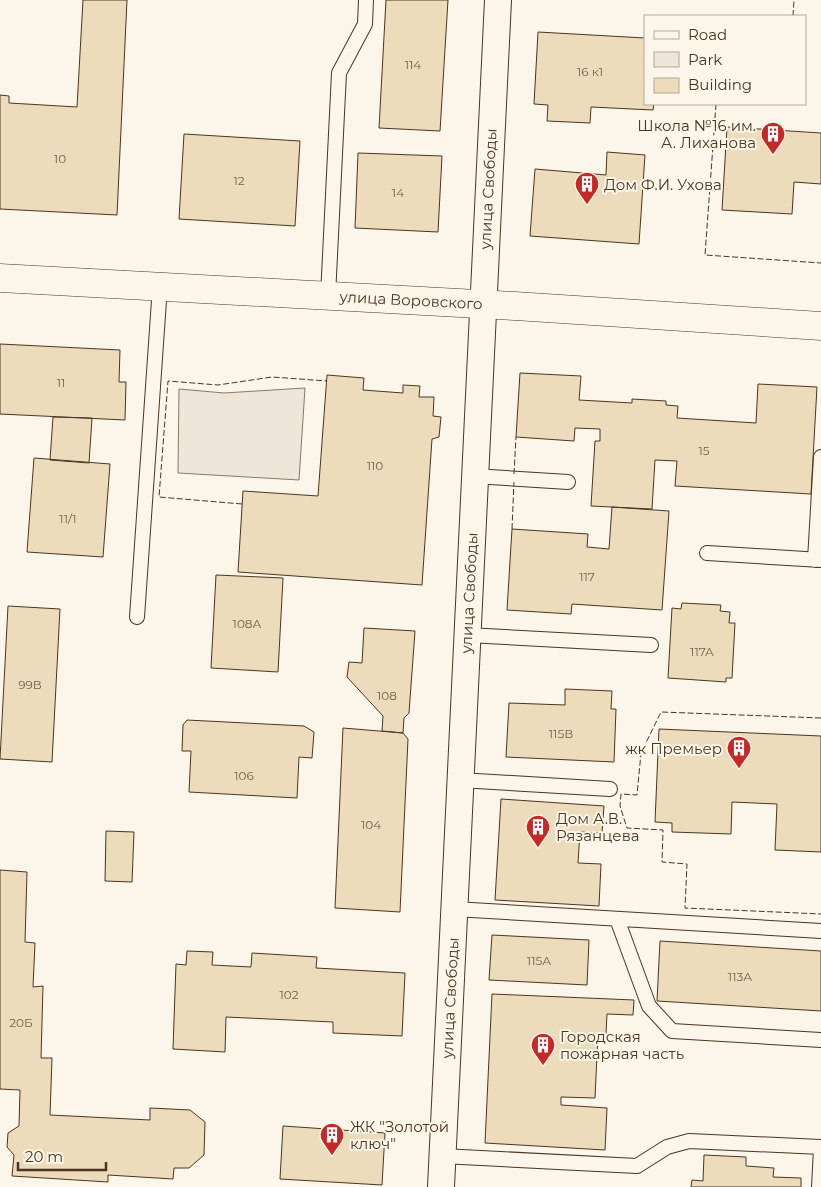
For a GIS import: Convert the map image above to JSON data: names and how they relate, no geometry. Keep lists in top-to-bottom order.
{
  "streets": {
    "main road": ["улица Воровского"],
    "street": ["улица Свободы"]
  },
  "crossings": [
    ["улица Свободы", "улица Воровского"]
  ],
  "places": {
    "building": [
      "Школа №16 им. А. Лиханова",
      "Дом Ф.И. Ухова",
      "жк Премьер",
      "Дом А.В. Рязанцева",
      "Городская пожарная часть",
      "ЖК \"Золотой ключ\""
    ]
  },
  "house_numbers": [
    "114",
    "16 к1",
    "10",
    "12",
    "14",
    "11",
    "15",
    "110",
    "11/1",
    "117",
    "108А",
    "117А",
    "99В",
    "108",
    "115В",
    "106",
    "104",
    "115А",
    "113А",
    "102",
    "20Б"
  ],
  "legend": ["Road", "Park", "Building"],
  "scale_bar": "20 m"
}
